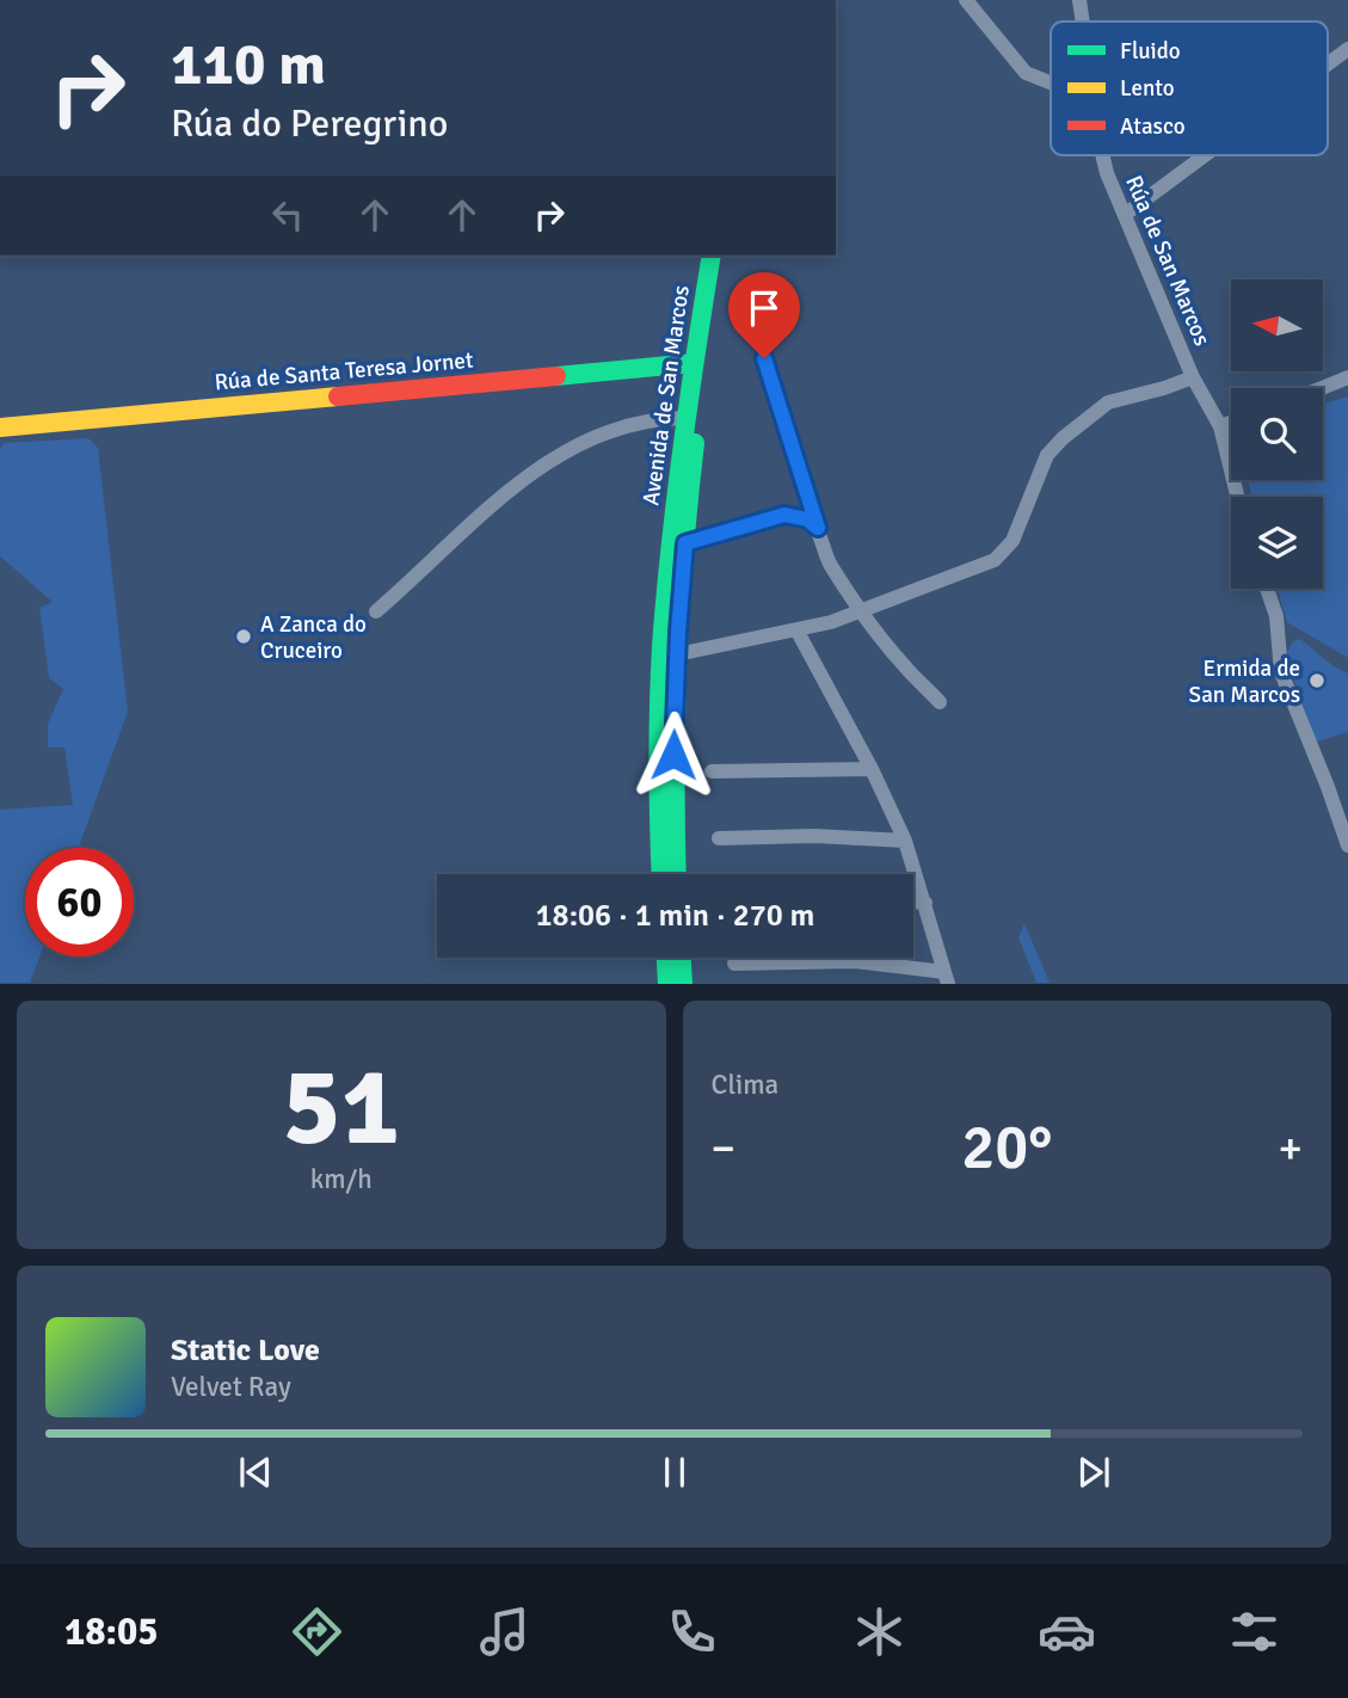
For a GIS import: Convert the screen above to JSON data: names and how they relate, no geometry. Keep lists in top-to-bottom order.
{
  "streets": {
    "main road": ["Rúa de Santa Teresa Jornet", "Avenida de San Marcos"],
    "street": ["Rúa de San Marcos"]
  },
  "crossings": [
    ["Rúa de Santa Teresa Jornet", "Avenida de San Marcos"]
  ],
  "places": ["A Zanca do Cruceiro", "Ermida de San Marcos"],
  "legend": ["Fluido", "Lento", "Atasco"],
  "north": "left",
  "page": {
    "turn": ["110 m", "Rúa do Peregrino"],
    "limit": "60",
    "trip": "18:06 · 1 min · 270 m",
    "tile": [
      ["51", "km/h"],
      "Clima"
    ],
    "heat": ["−", "20°", "+"],
    "song": ["Static Love", "Velvet Ray"],
    "tabs": "18:05"
  }
}
